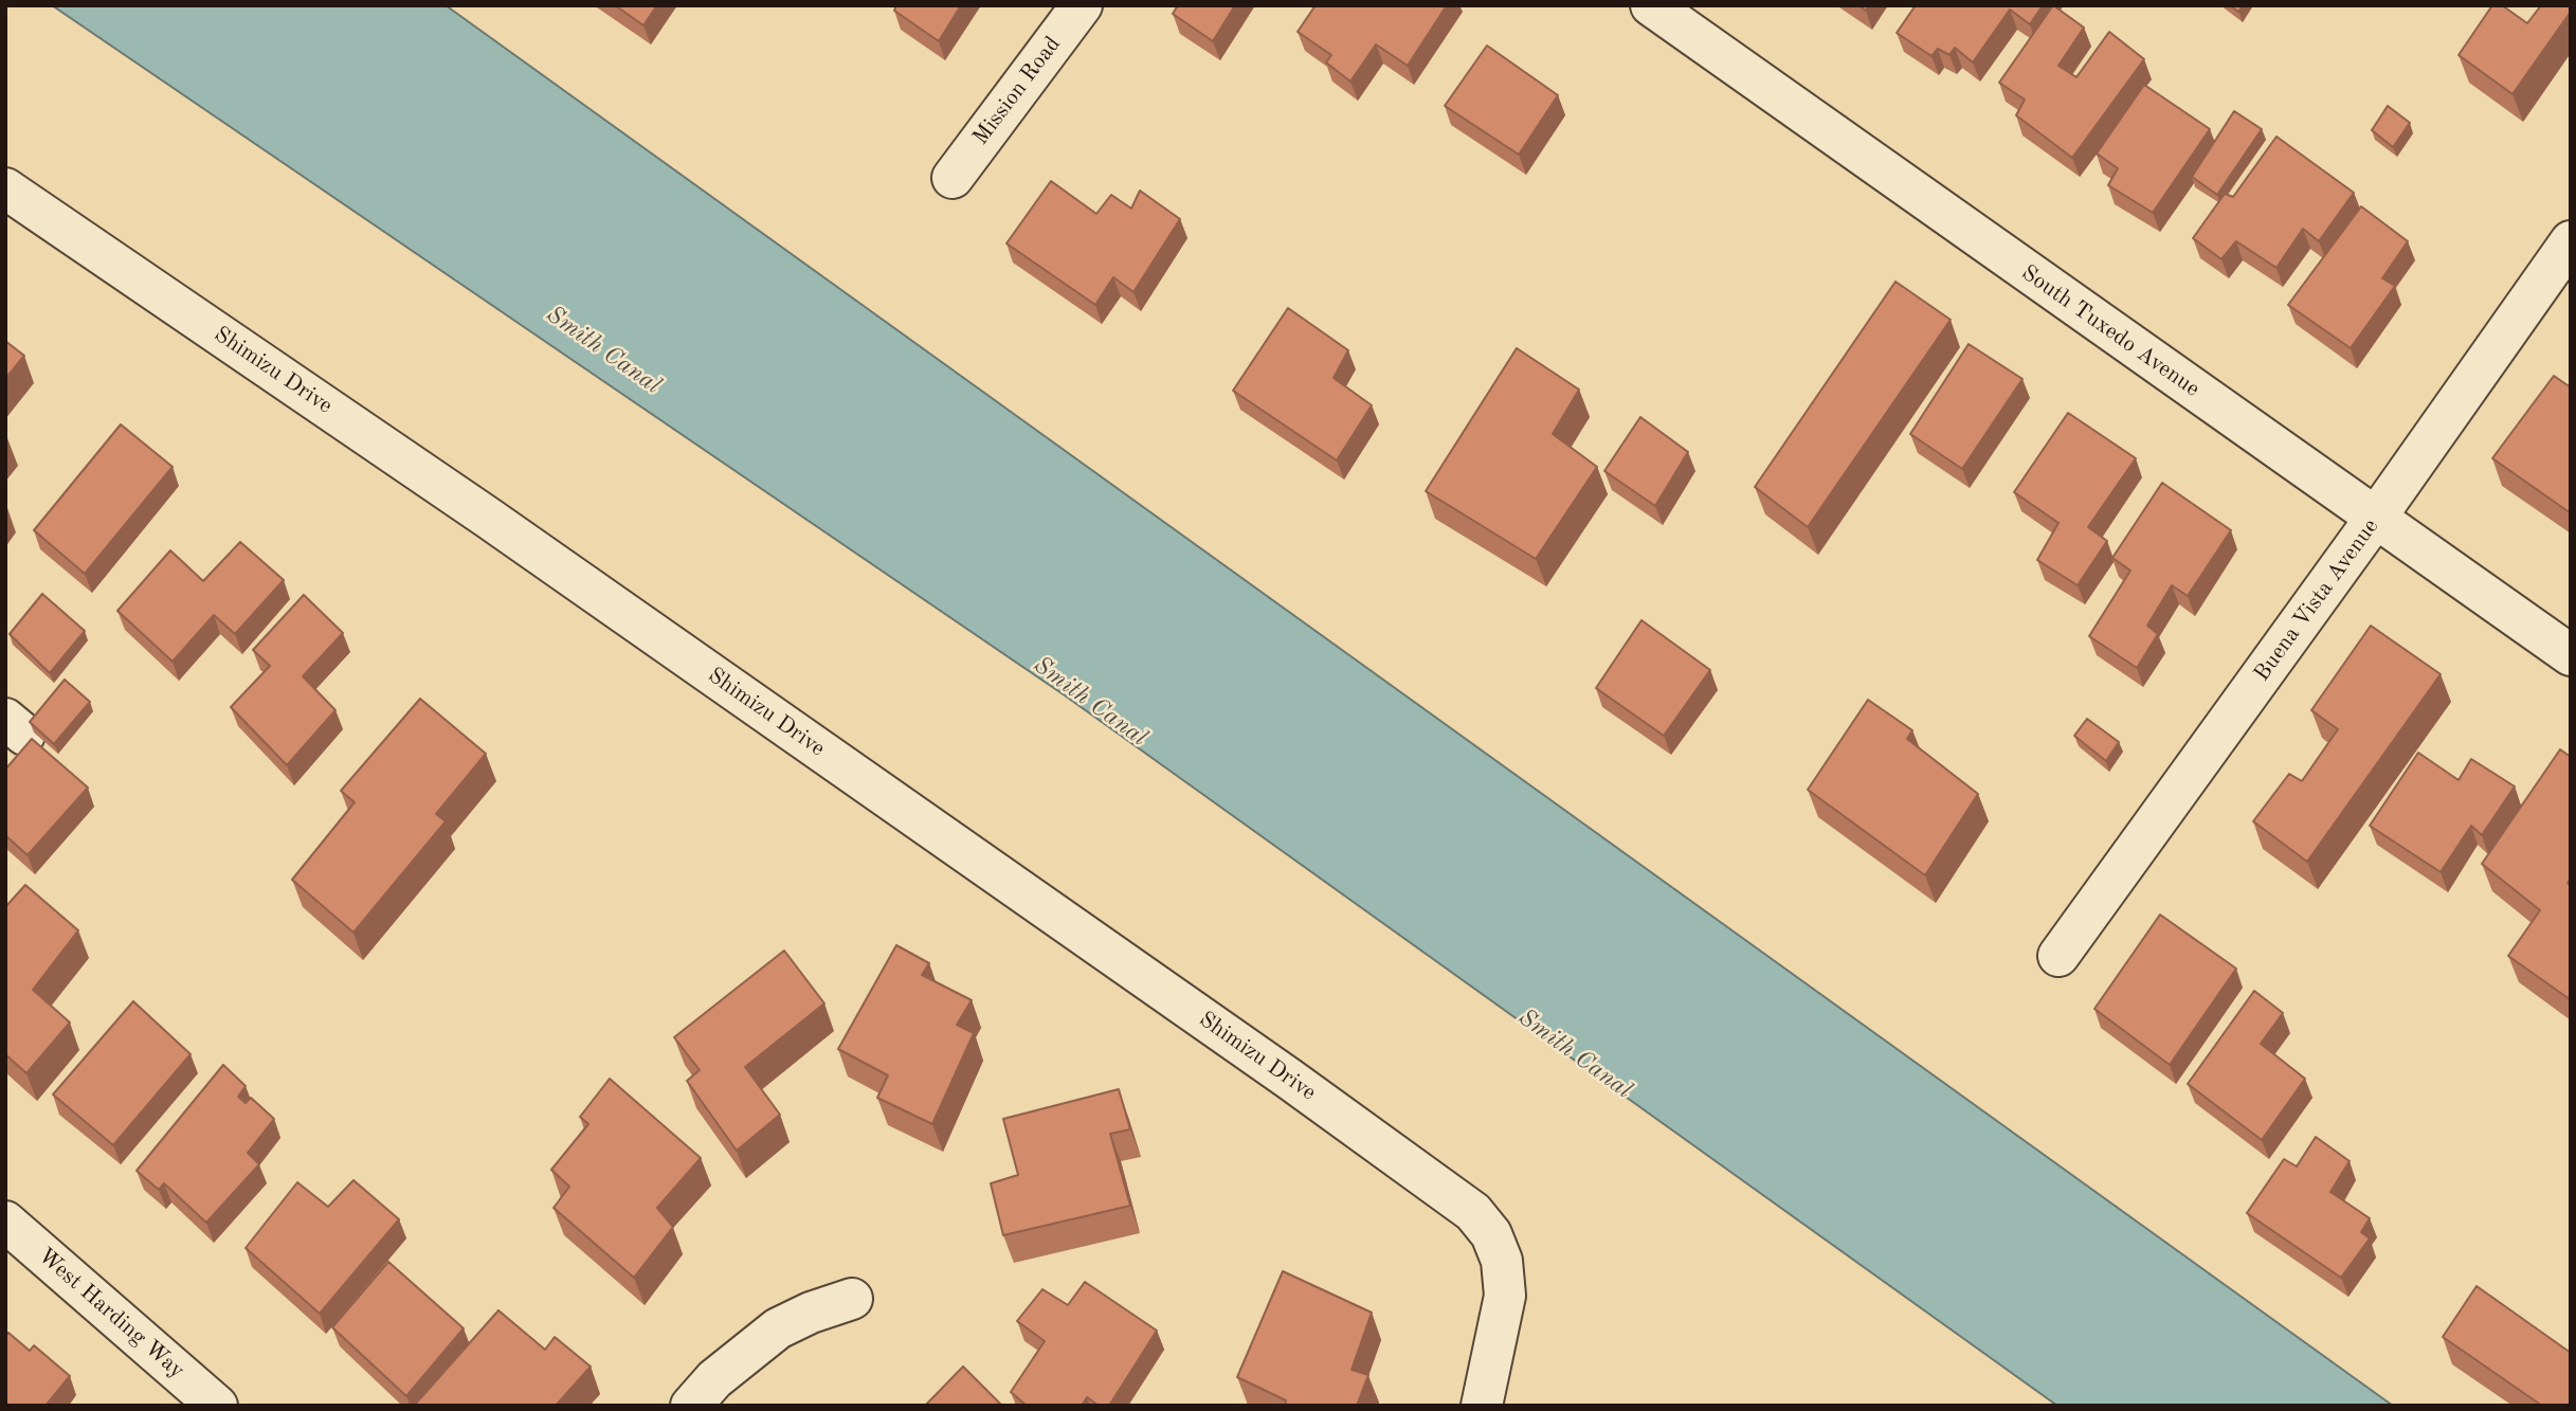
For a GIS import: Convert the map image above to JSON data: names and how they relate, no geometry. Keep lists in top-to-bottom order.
{
  "streets": {
    "street": [
      "Mission Road",
      "South Tuxedo Avenue",
      "Shimizu Drive",
      "Buena Vista Avenue",
      "West Harding Way"
    ]
  },
  "crossings": [
    ["South Tuxedo Avenue", "Buena Vista Avenue"]
  ],
  "water": ["Smith Canal"]
}
